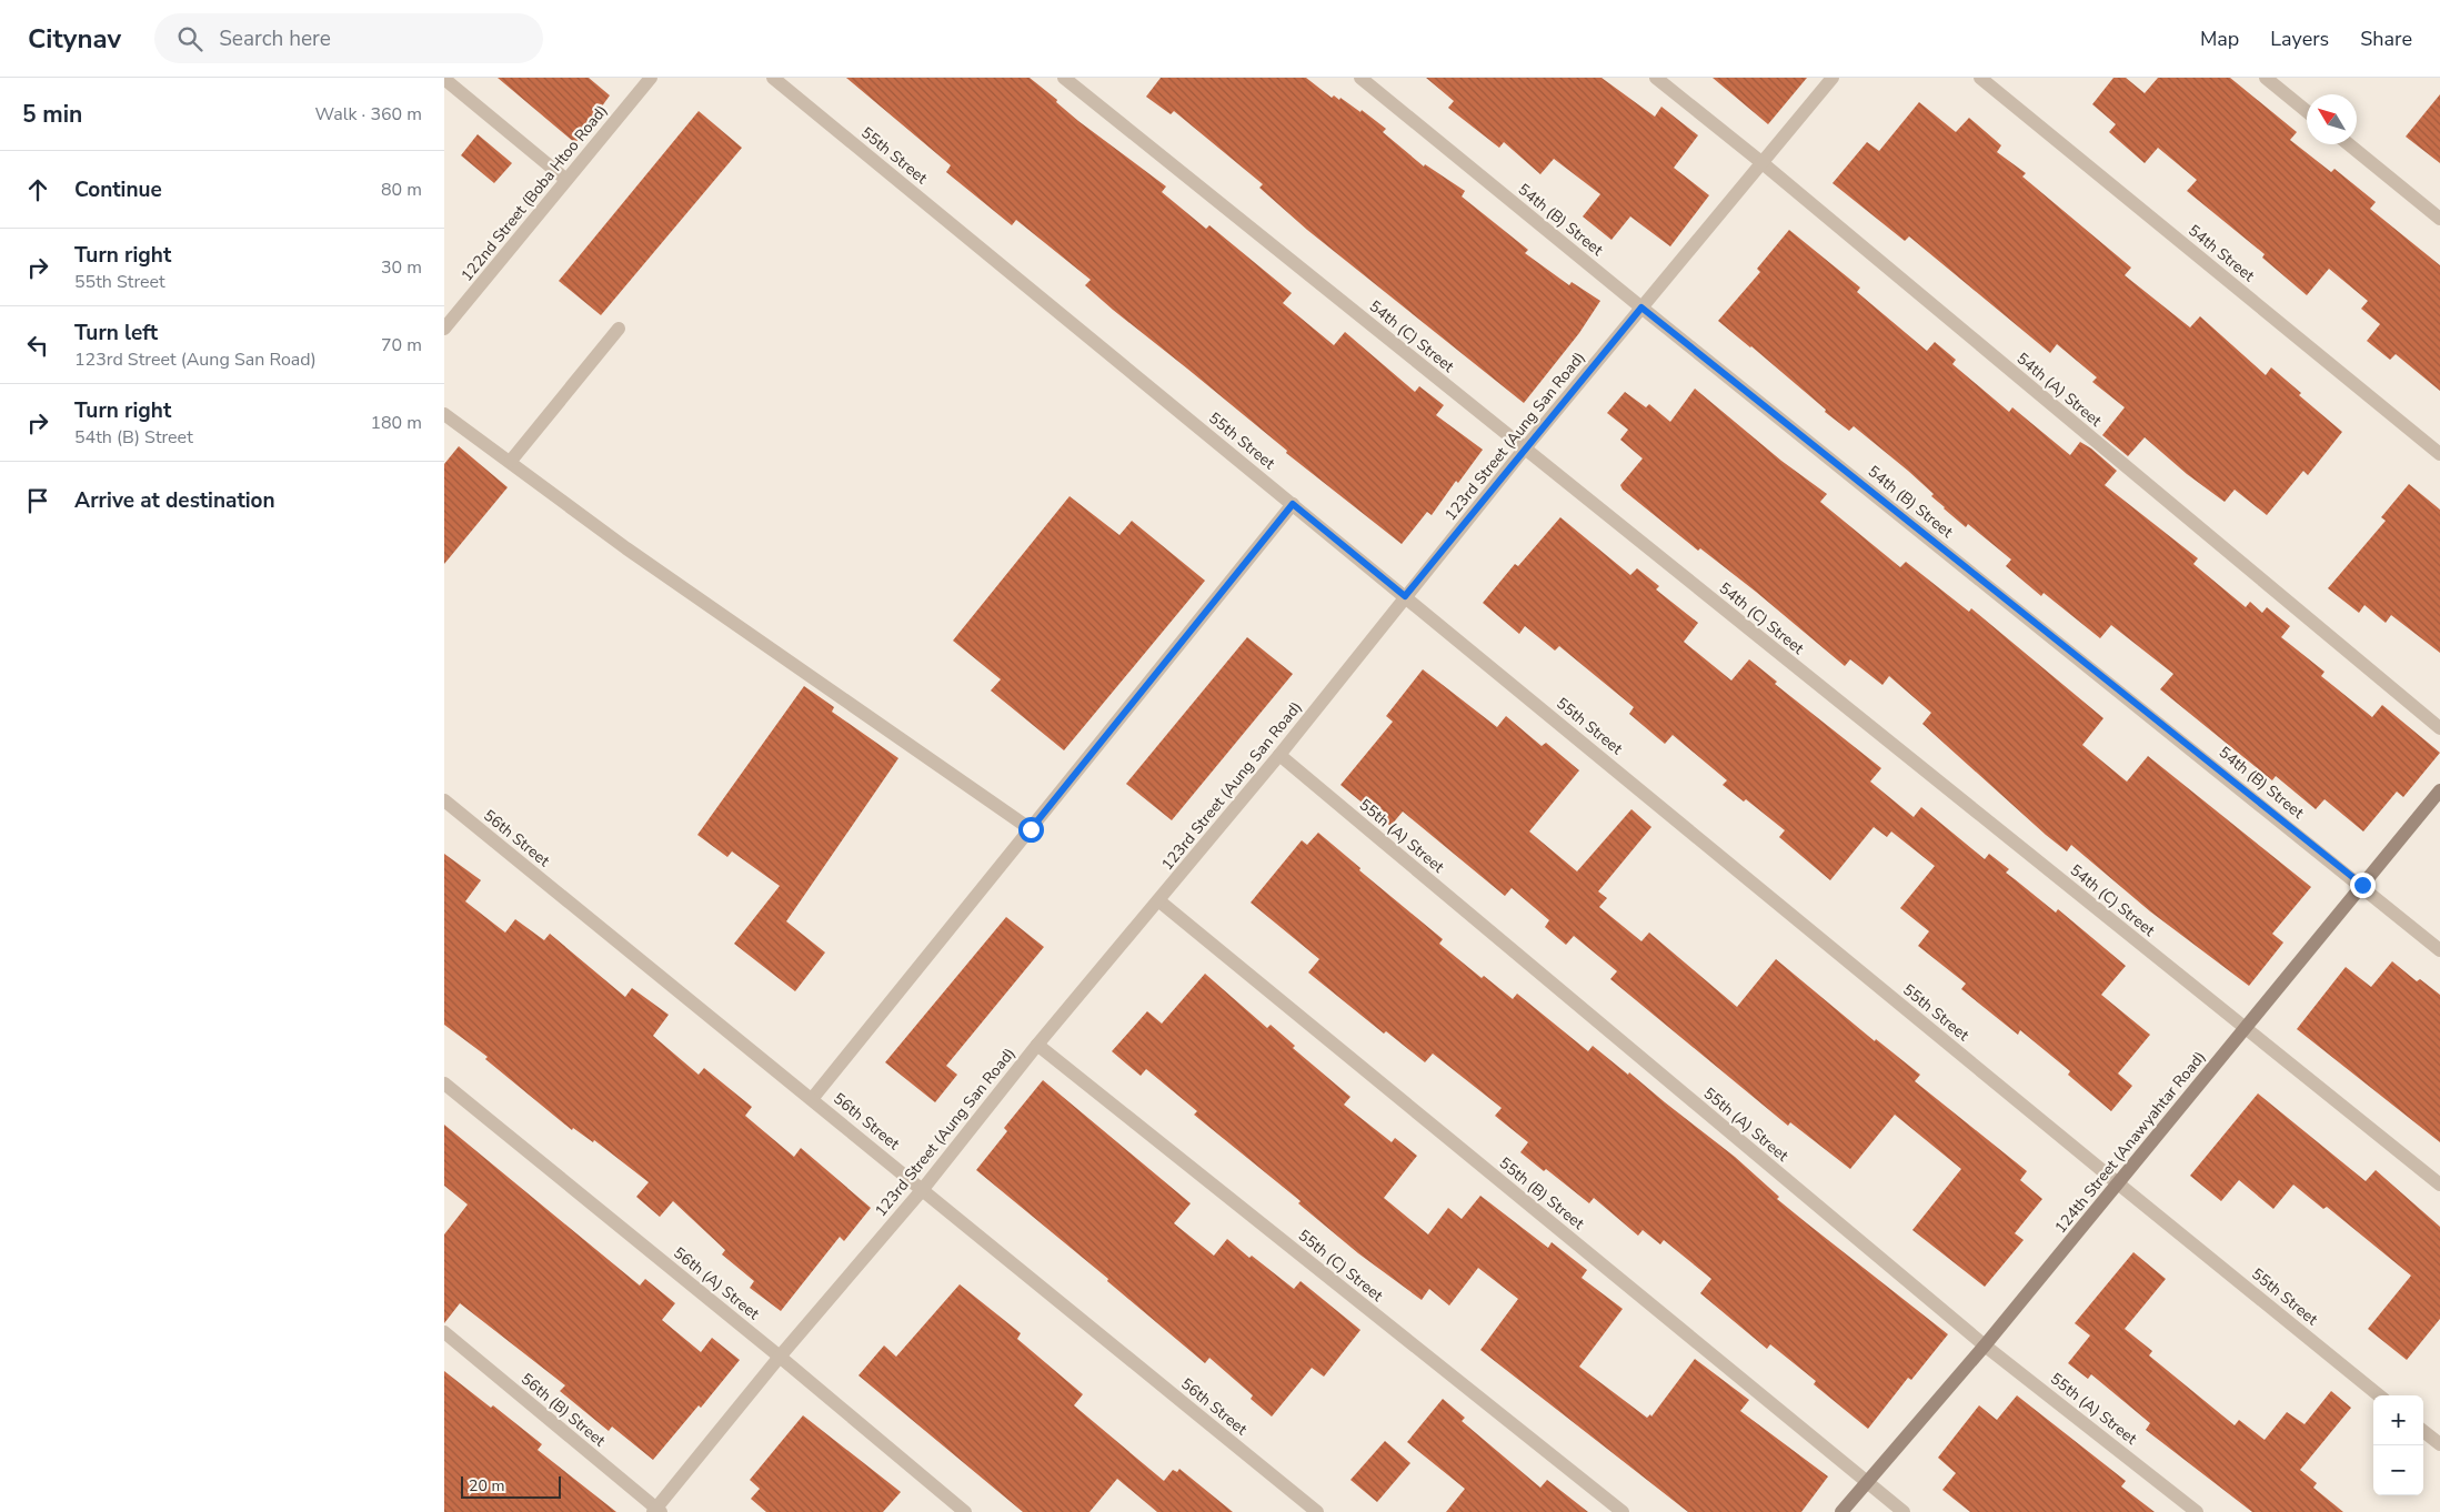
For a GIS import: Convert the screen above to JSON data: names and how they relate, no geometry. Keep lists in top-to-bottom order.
{
  "streets": {
    "street": [
      "55th Street",
      "122nd Street (Boba Htoo Road)",
      "54th (B) Street",
      "54th Street",
      "54th (C) Street",
      "54th (A) Street",
      "123rd Street (Aung San Road)",
      "55th (A) Street",
      "56th Street",
      "124th Street (Anawyahtar Road)",
      "55th (B) Street",
      "55th (C) Street",
      "56th (A) Street",
      "56th (B) Street"
    ]
  },
  "crossings": [
    ["55th Street", "123rd Street (Aung San Road)"],
    ["55th Street", "124th Street (Anawyahtar Road)"],
    ["54th (B) Street", "123rd Street (Aung San Road)"],
    ["54th (B) Street", "124th Street (Anawyahtar Road)"],
    ["54th (C) Street", "123rd Street (Aung San Road)"],
    ["54th (C) Street", "124th Street (Anawyahtar Road)"],
    ["54th (A) Street", "123rd Street (Aung San Road)"],
    ["123rd Street (Aung San Road)", "55th (A) Street"],
    ["123rd Street (Aung San Road)", "56th Street"],
    ["123rd Street (Aung San Road)", "55th (B) Street"],
    ["123rd Street (Aung San Road)", "55th (C) Street"],
    ["123rd Street (Aung San Road)", "56th (A) Street"],
    ["123rd Street (Aung San Road)", "56th (B) Street"],
    ["55th (A) Street", "124th Street (Anawyahtar Road)"],
    ["124th Street (Anawyahtar Road)", "55th (B) Street"]
  ],
  "scale_bar": "20 m",
  "north": "top left",
  "page": {
    "header": "Citynav",
    "search": "Search here",
    "nav": ["Map", "Layers", "Share"],
    "heading": ["5 min", "Walk · 360 m"],
    "list": [
      ["Continue", "80 m"],
      ["Turn right", "55th Street", "30 m"],
      ["Turn left", "123rd Street (Aung San Road)", "70 m"],
      ["Turn right", "54th (B) Street", "180 m"],
      "Arrive at destination"
    ],
    "map_buttons": ["+", "−"],
    "scale": "20 m"
  }
}
